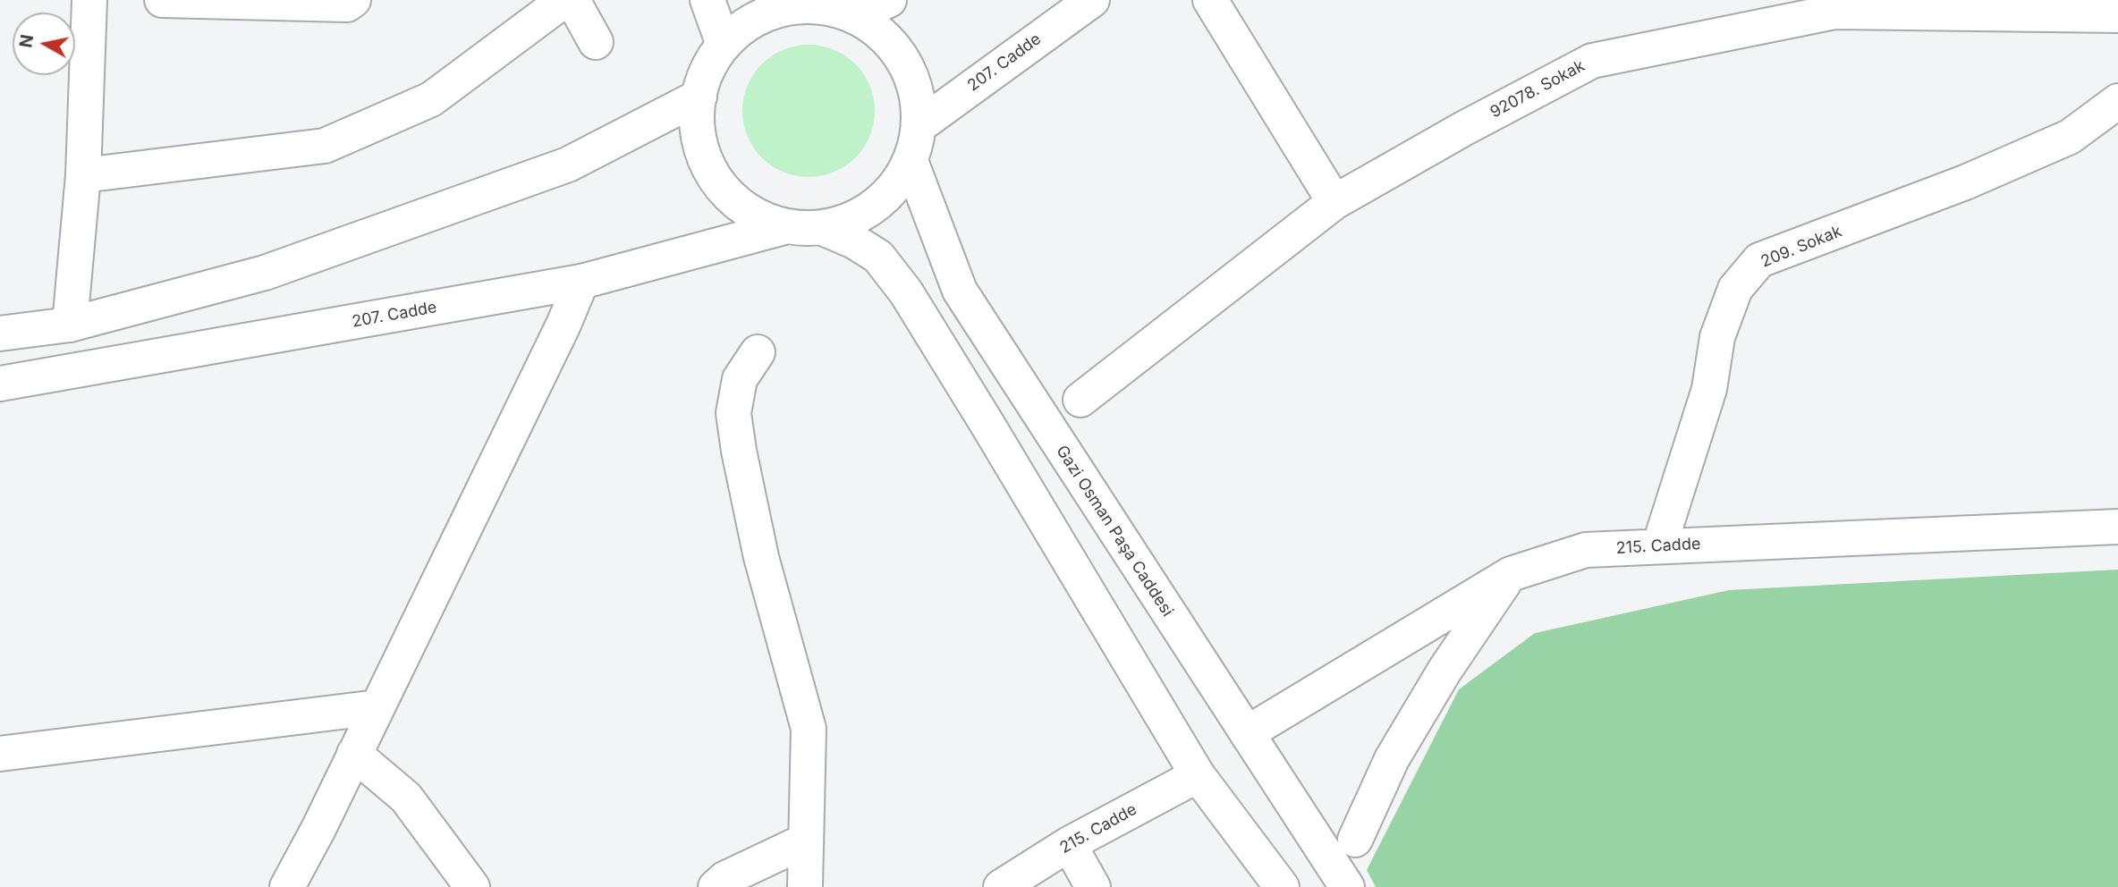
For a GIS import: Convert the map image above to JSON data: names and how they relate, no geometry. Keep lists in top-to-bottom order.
{
  "streets": {
    "street": [
      "207. Cadde",
      "92078. Sokak",
      "209. Sokak",
      "Gazi Osman Paşa Caddesi",
      "215. Cadde"
    ]
  },
  "crossings": [
    ["207. Cadde", "Gazi Osman Paşa Caddesi"],
    ["209. Sokak", "215. Cadde"],
    ["Gazi Osman Paşa Caddesi", "215. Cadde"]
  ],
  "north": "left"
}
